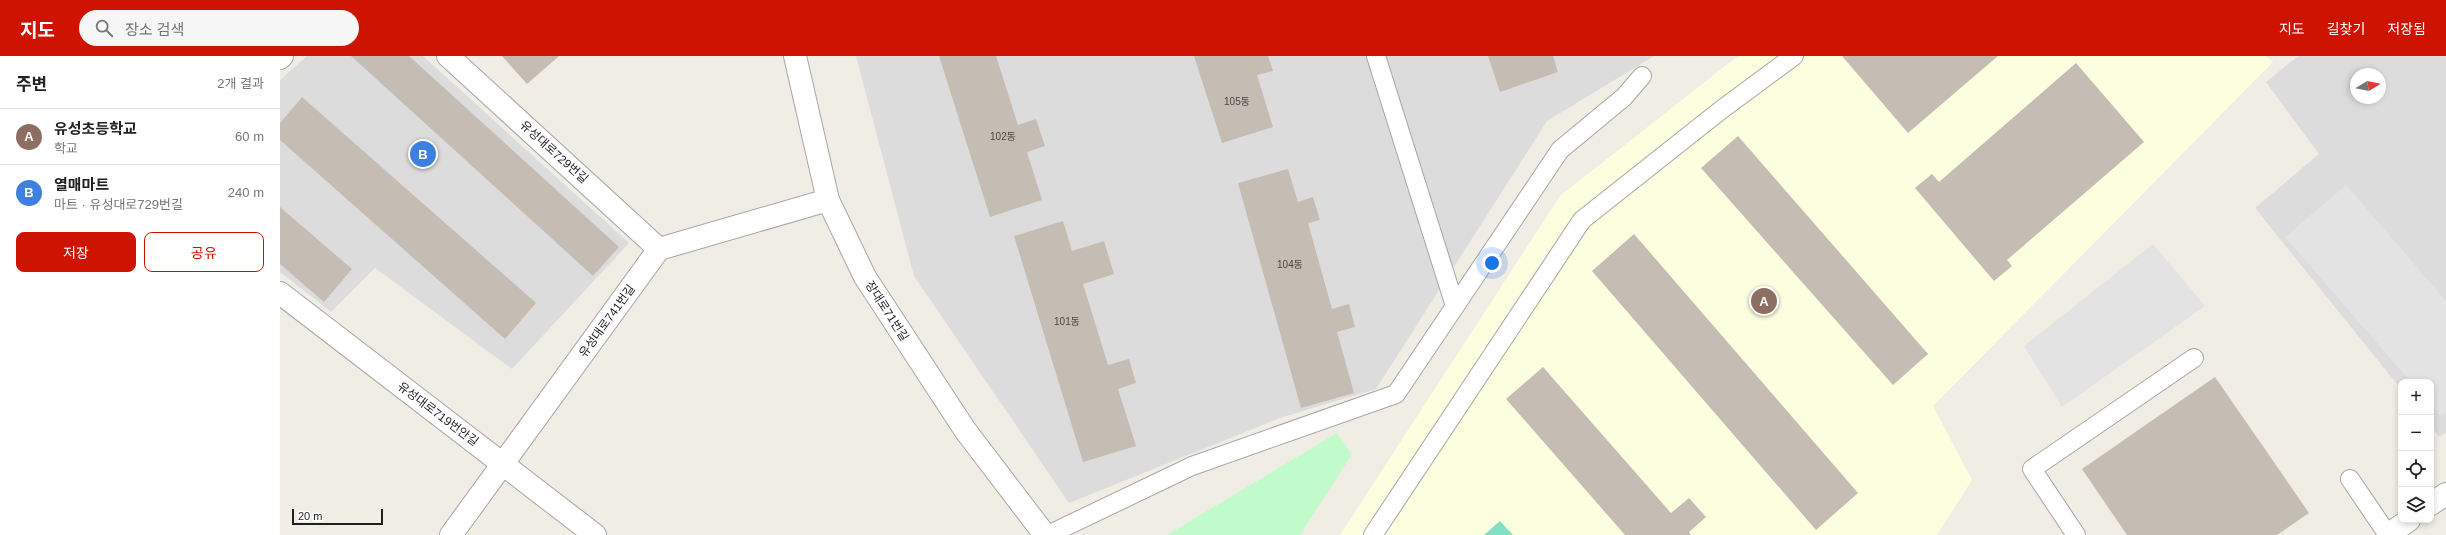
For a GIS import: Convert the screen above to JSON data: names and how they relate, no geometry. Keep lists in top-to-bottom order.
{
  "streets": {
    "street": [
      "유성대로729번길",
      "장대로71번길",
      "유성대로741번길",
      "유성대로719번안길"
    ]
  },
  "crossings": [
    ["유성대로729번길", "유성대로741번길"],
    ["유성대로741번길", "유성대로719번안길"]
  ],
  "house_numbers": [
    "105동",
    "102동",
    "104동",
    "101동"
  ],
  "scale_bar": "20 m",
  "north": "right",
  "page": {
    "header": "지도",
    "search": "장소 검색",
    "nav": ["지도", "길찾기", "저장됨"],
    "heading": ["주변", "2개 결과"],
    "list": [
      {
        "mark": "A",
        "name": "유성초등학교",
        "note": "학교",
        "value": "60 m"
      },
      {
        "mark": "B",
        "name": "열매마트",
        "note": "마트 · 유성대로729번길",
        "value": "240 m"
      }
    ],
    "pins": ["B", "A"],
    "buttons": ["저장", "공유"],
    "map_buttons": ["+", "−"],
    "scale": "20 m"
  }
}
